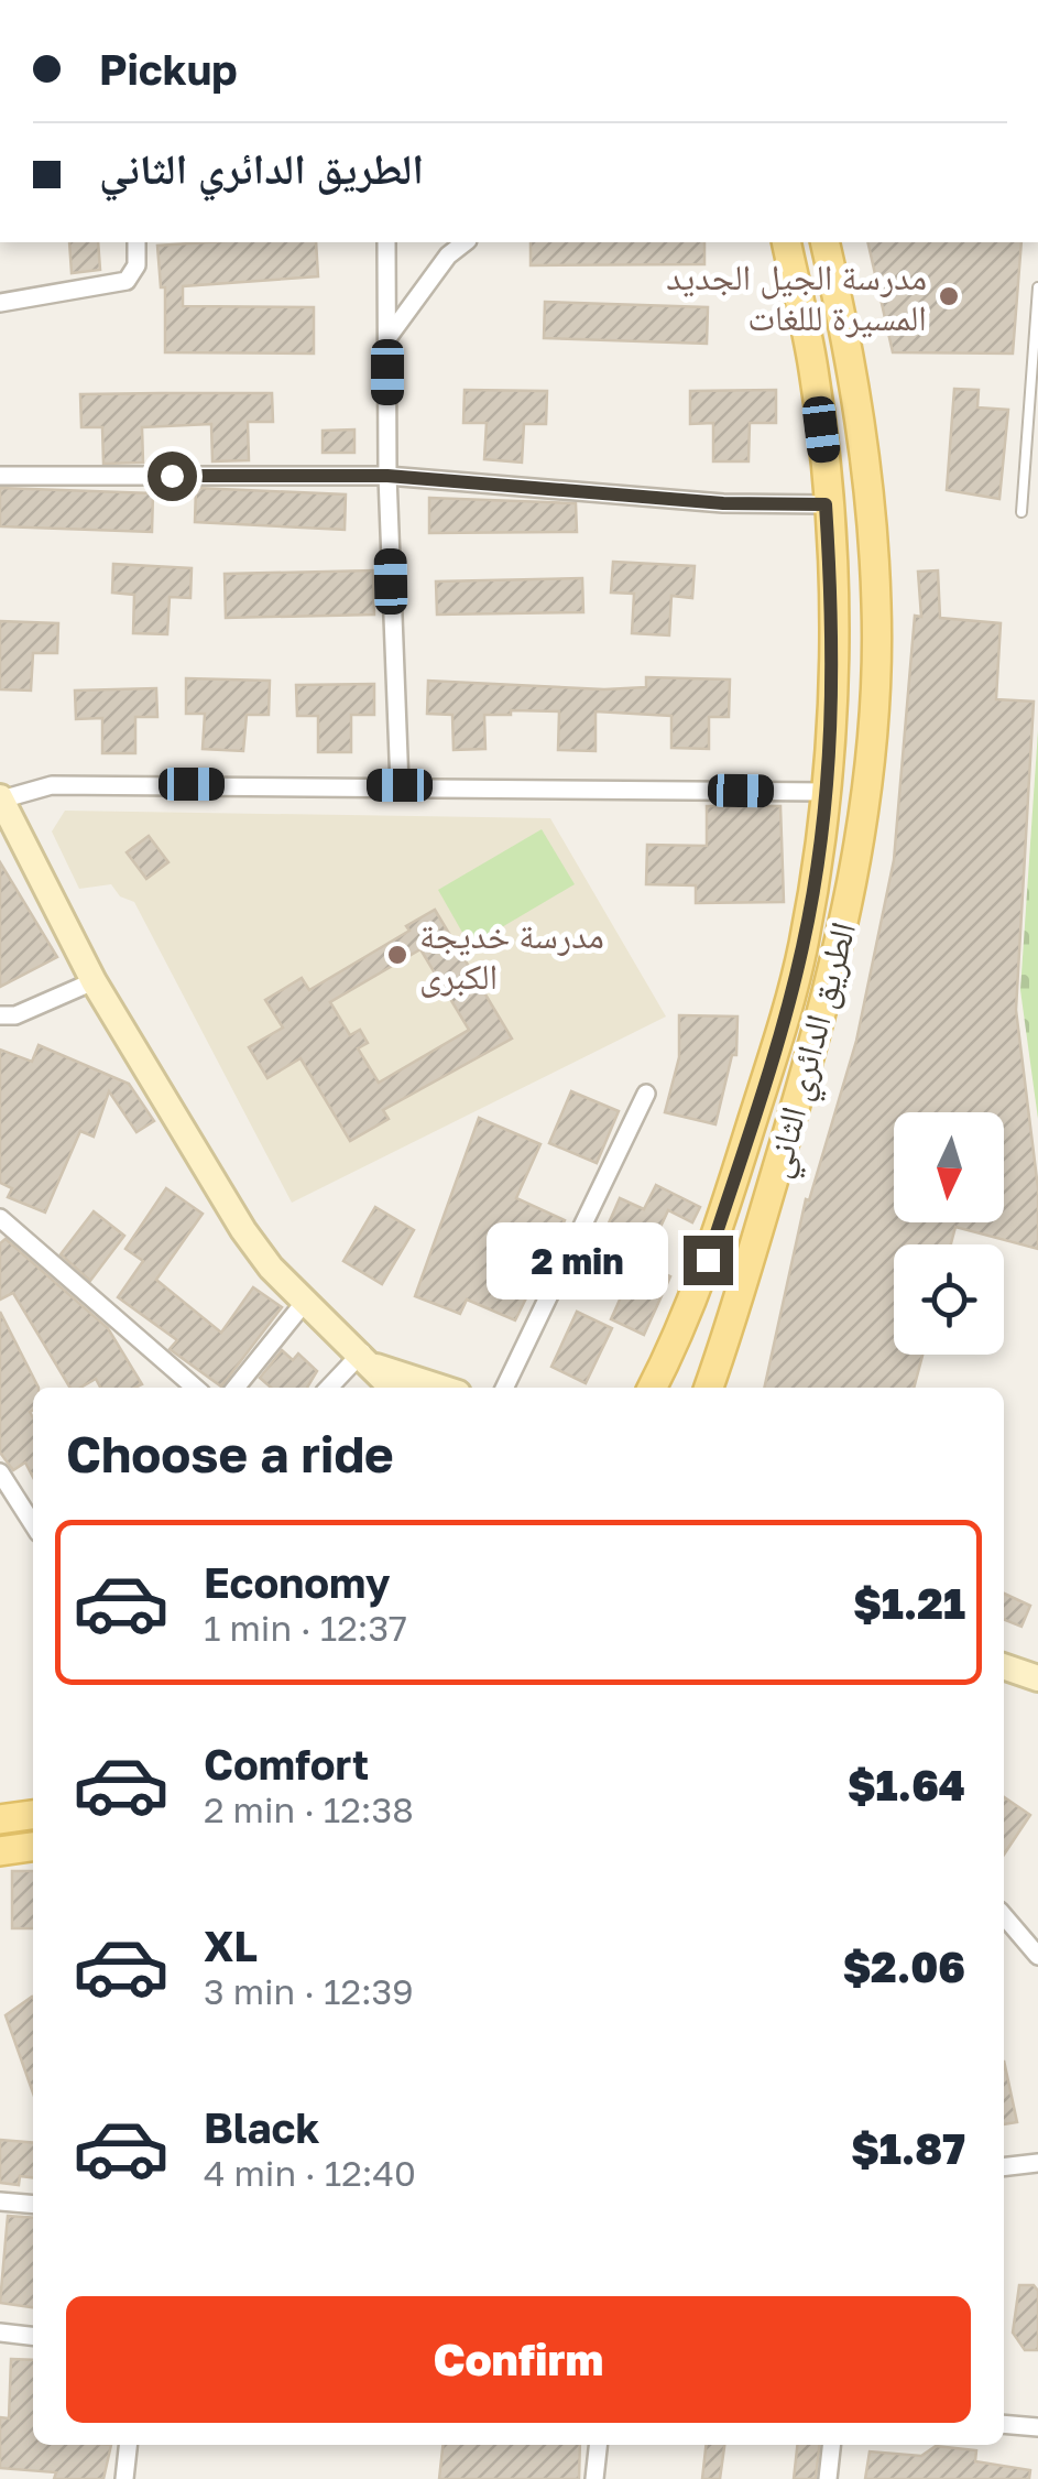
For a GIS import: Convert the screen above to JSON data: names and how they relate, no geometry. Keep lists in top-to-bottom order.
{
  "streets": {
    "main road": ["الطريق الدائري الثاني"]
  },
  "places": ["مدرسة الجيل الجديد المسيرة لللغات", "مدرسة خديجة الكبرى"],
  "north": "bottom",
  "page": {
    "banner": ["Pickup", "الطريق الدائري الثاني"],
    "bubble": "2 min",
    "heading": "Choose a ride",
    "list": [
      {
        "name": "Economy",
        "note": "1 min · 12:37",
        "value": "$1.21"
      },
      {
        "name": "Comfort",
        "note": "2 min · 12:38",
        "value": "$1.64"
      },
      {
        "name": "XL",
        "note": "3 min · 12:39",
        "value": "$2.06"
      },
      {
        "name": "Black",
        "note": "4 min · 12:40",
        "value": "$1.87"
      }
    ],
    "buttons": "Confirm"
  }
}
